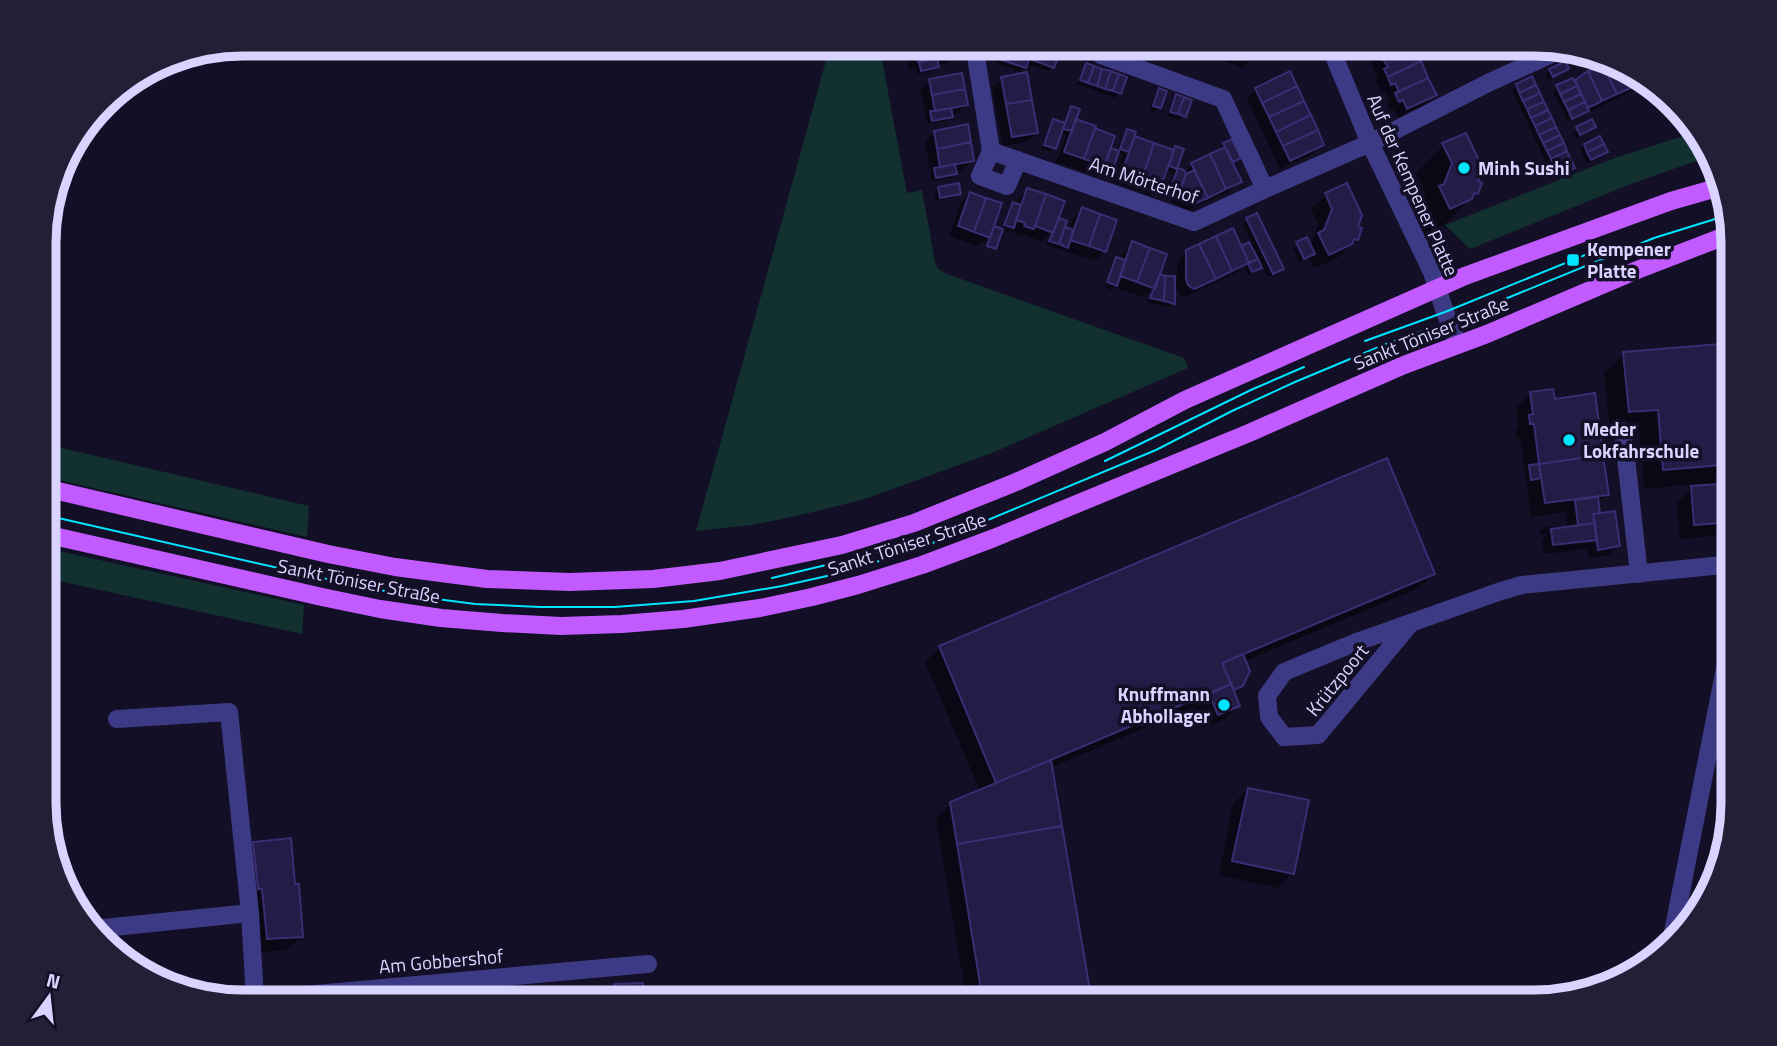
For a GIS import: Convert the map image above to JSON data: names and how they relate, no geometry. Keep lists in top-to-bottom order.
{
  "streets": {
    "main road": ["Sankt Töniser Straße"],
    "street": [
      "Am Mörterhof",
      "Auf der Kempener Platte",
      "Krützpoort",
      "Am Gobbershof"
    ]
  },
  "crossings": [
    ["Am Mörterhof", "Auf der Kempener Platte"],
    ["Auf der Kempener Platte", "Sankt Töniser Straße"]
  ],
  "places": {
    "other": ["Minh Sushi", "Meder Lokfahrschule", "Knuffmann Abhollager"],
    "transit": ["Kempener Platte"]
  },
  "north": "top"
}
